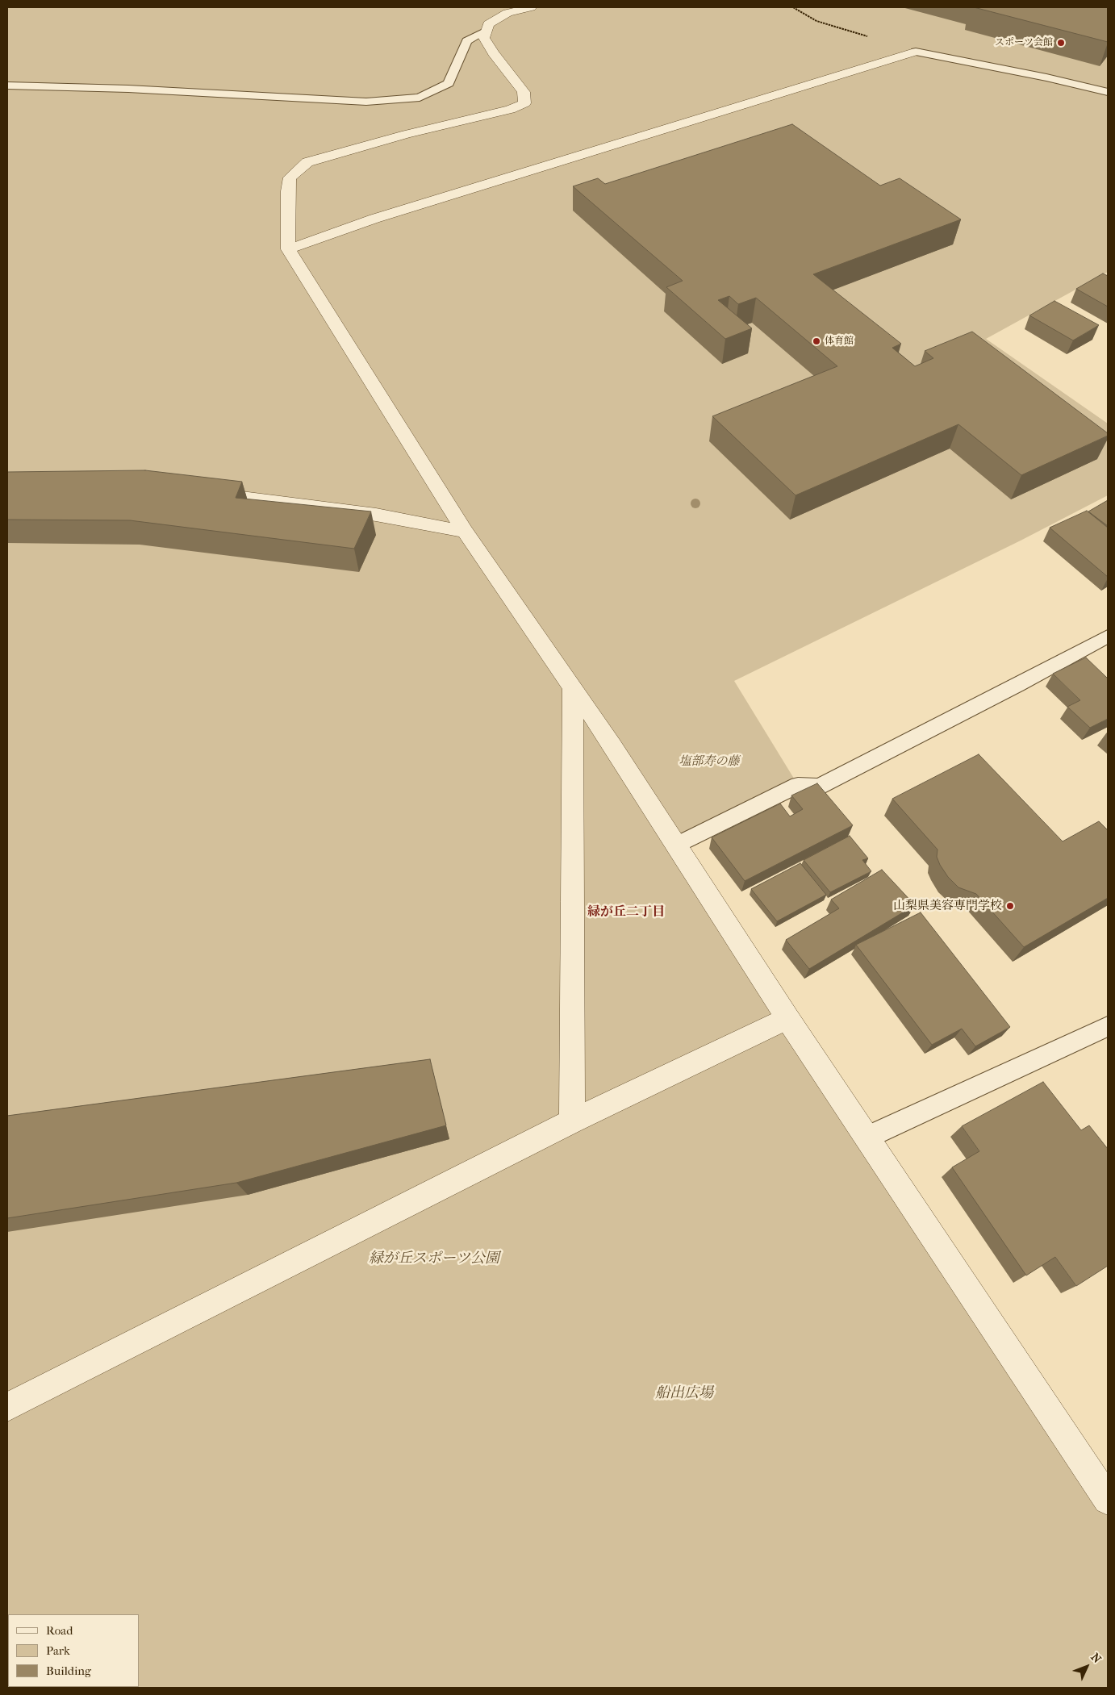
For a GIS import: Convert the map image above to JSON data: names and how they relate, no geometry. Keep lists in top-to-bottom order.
{
  "districts": ["緑が丘二丁目"],
  "parks": ["塩部寿の藤", "緑が丘スポーツ公園", "船出広場"],
  "places": ["スポーツ会館", "体育館", "山梨県美容専門学校"],
  "legend": ["Road", "Park", "Building"],
  "north": "top right"
}
